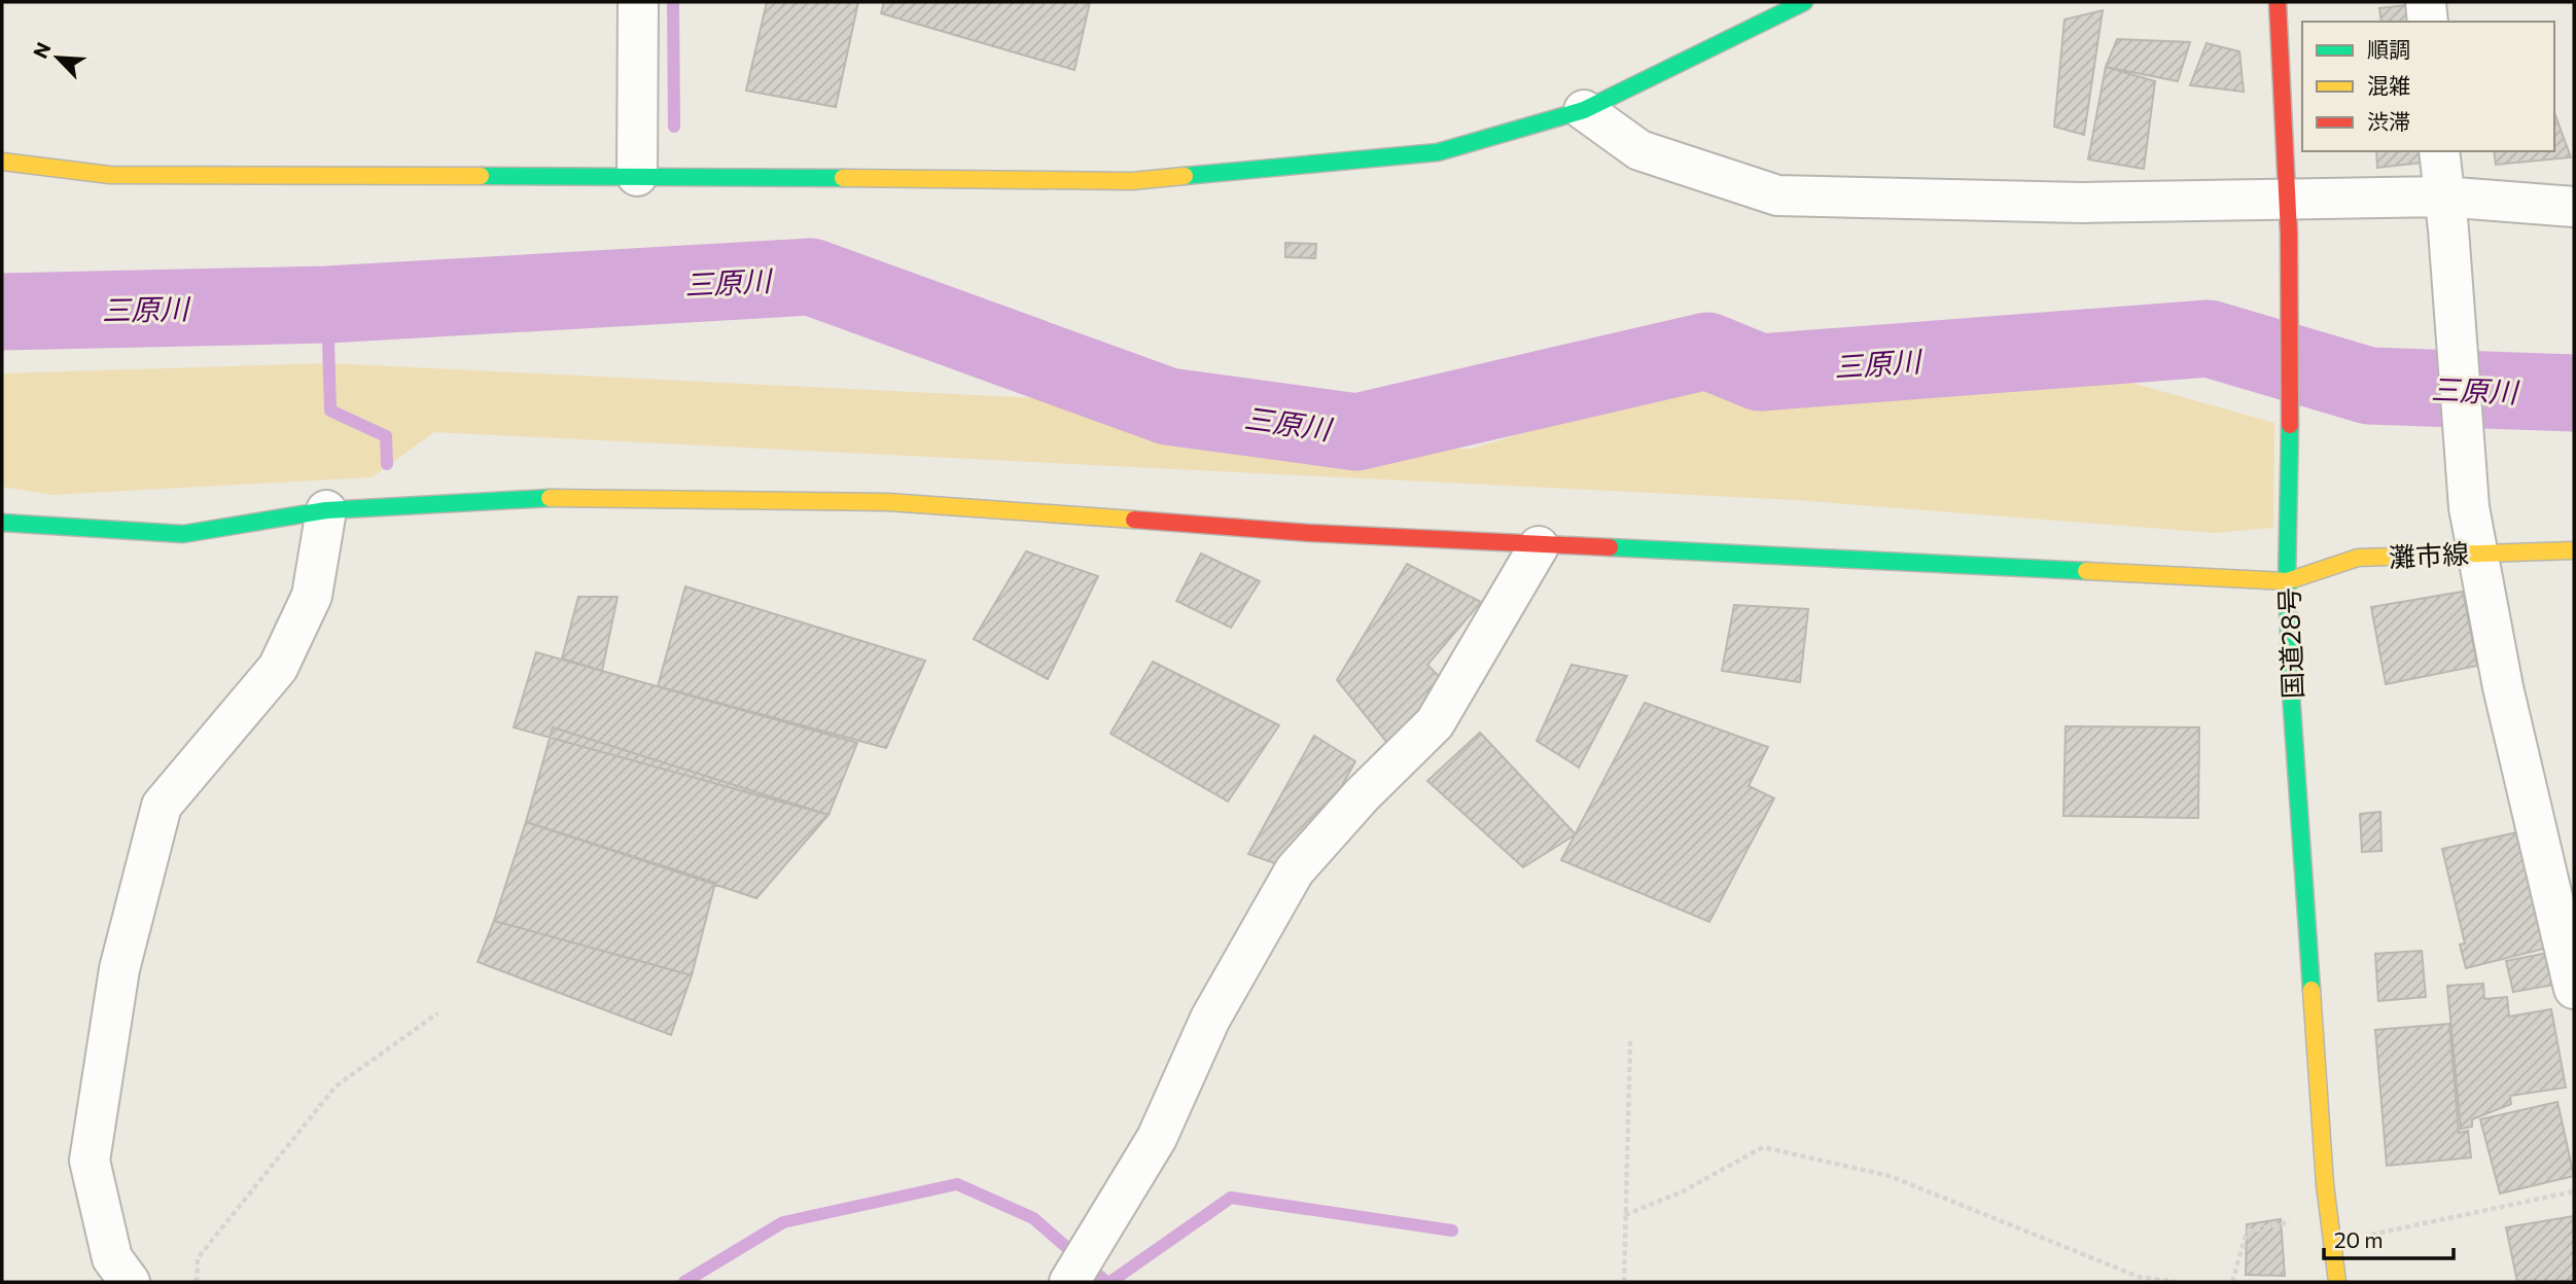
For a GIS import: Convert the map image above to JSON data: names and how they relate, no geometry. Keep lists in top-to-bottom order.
{
  "streets": {
    "main road": ["灘市線", "国道28号"]
  },
  "crossings": [
    ["灘市線", "国道28号"]
  ],
  "water": ["三原川"],
  "legend": ["順調", "混雑", "渋滞"],
  "scale_bar": "20 m",
  "north": "top left"
}
